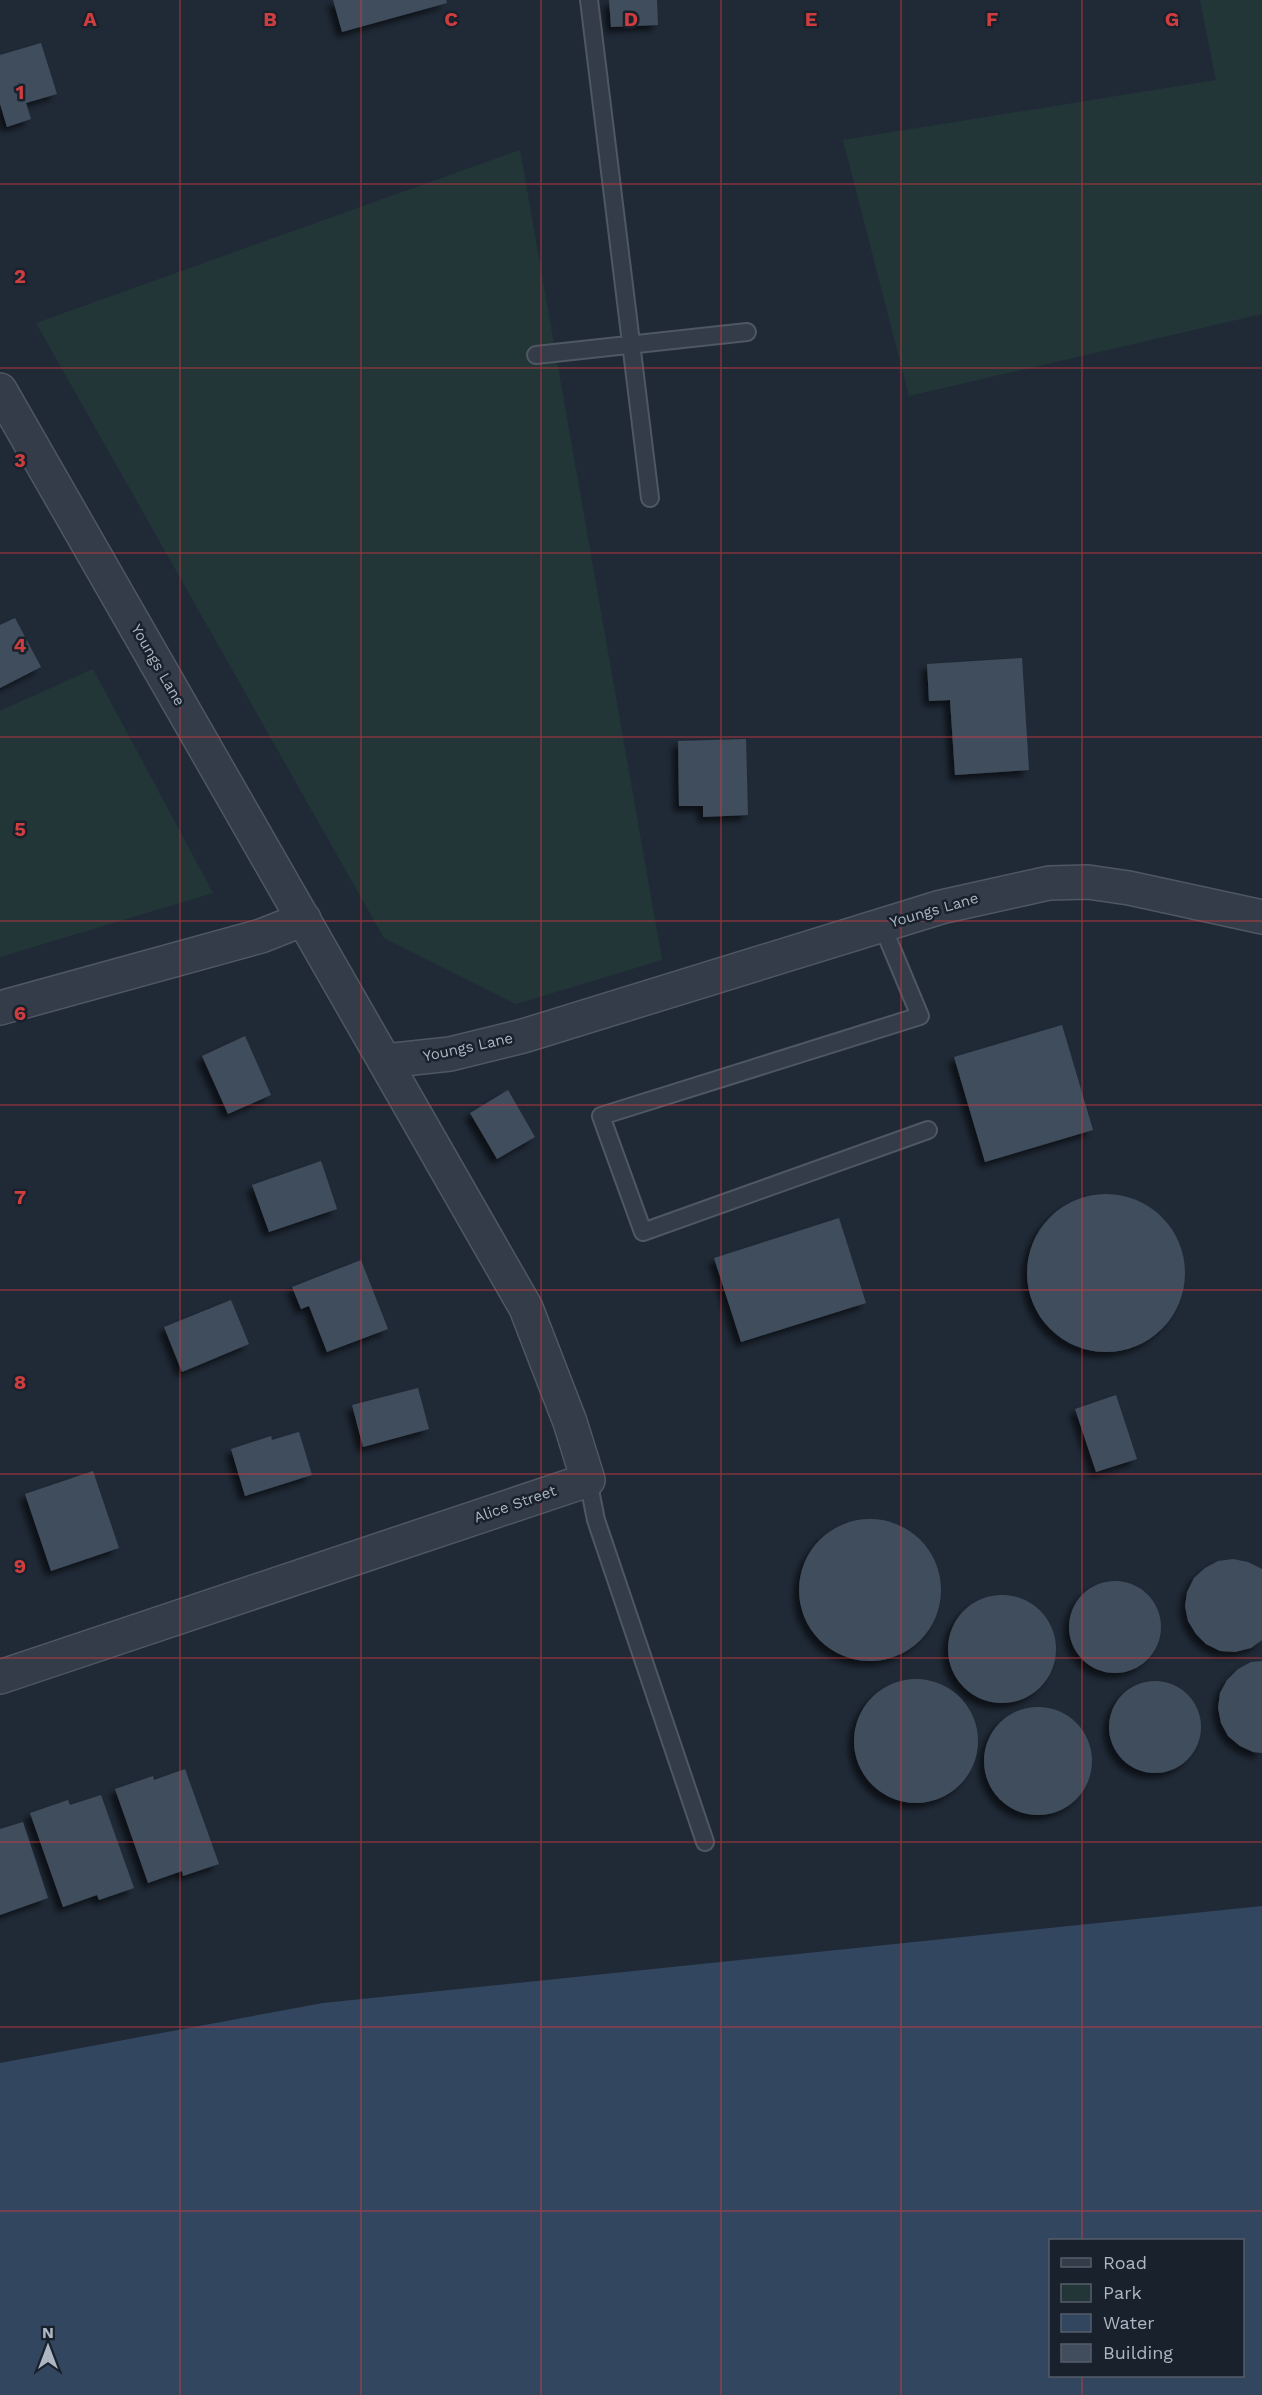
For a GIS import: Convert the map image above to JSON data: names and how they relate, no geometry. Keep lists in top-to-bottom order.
{
  "streets": {
    "street": ["Youngs Lane", "Alice Street"]
  },
  "legend": [
    "Road",
    "Park",
    "Water",
    "Building"
  ],
  "north": "top",
  "grid": {
    "columns": [
      "A",
      "B",
      "C",
      "D",
      "E",
      "F",
      "G"
    ],
    "rows": [
      "1",
      "2",
      "3",
      "4",
      "5",
      "6",
      "7",
      "8",
      "9"
    ]
  }
}
